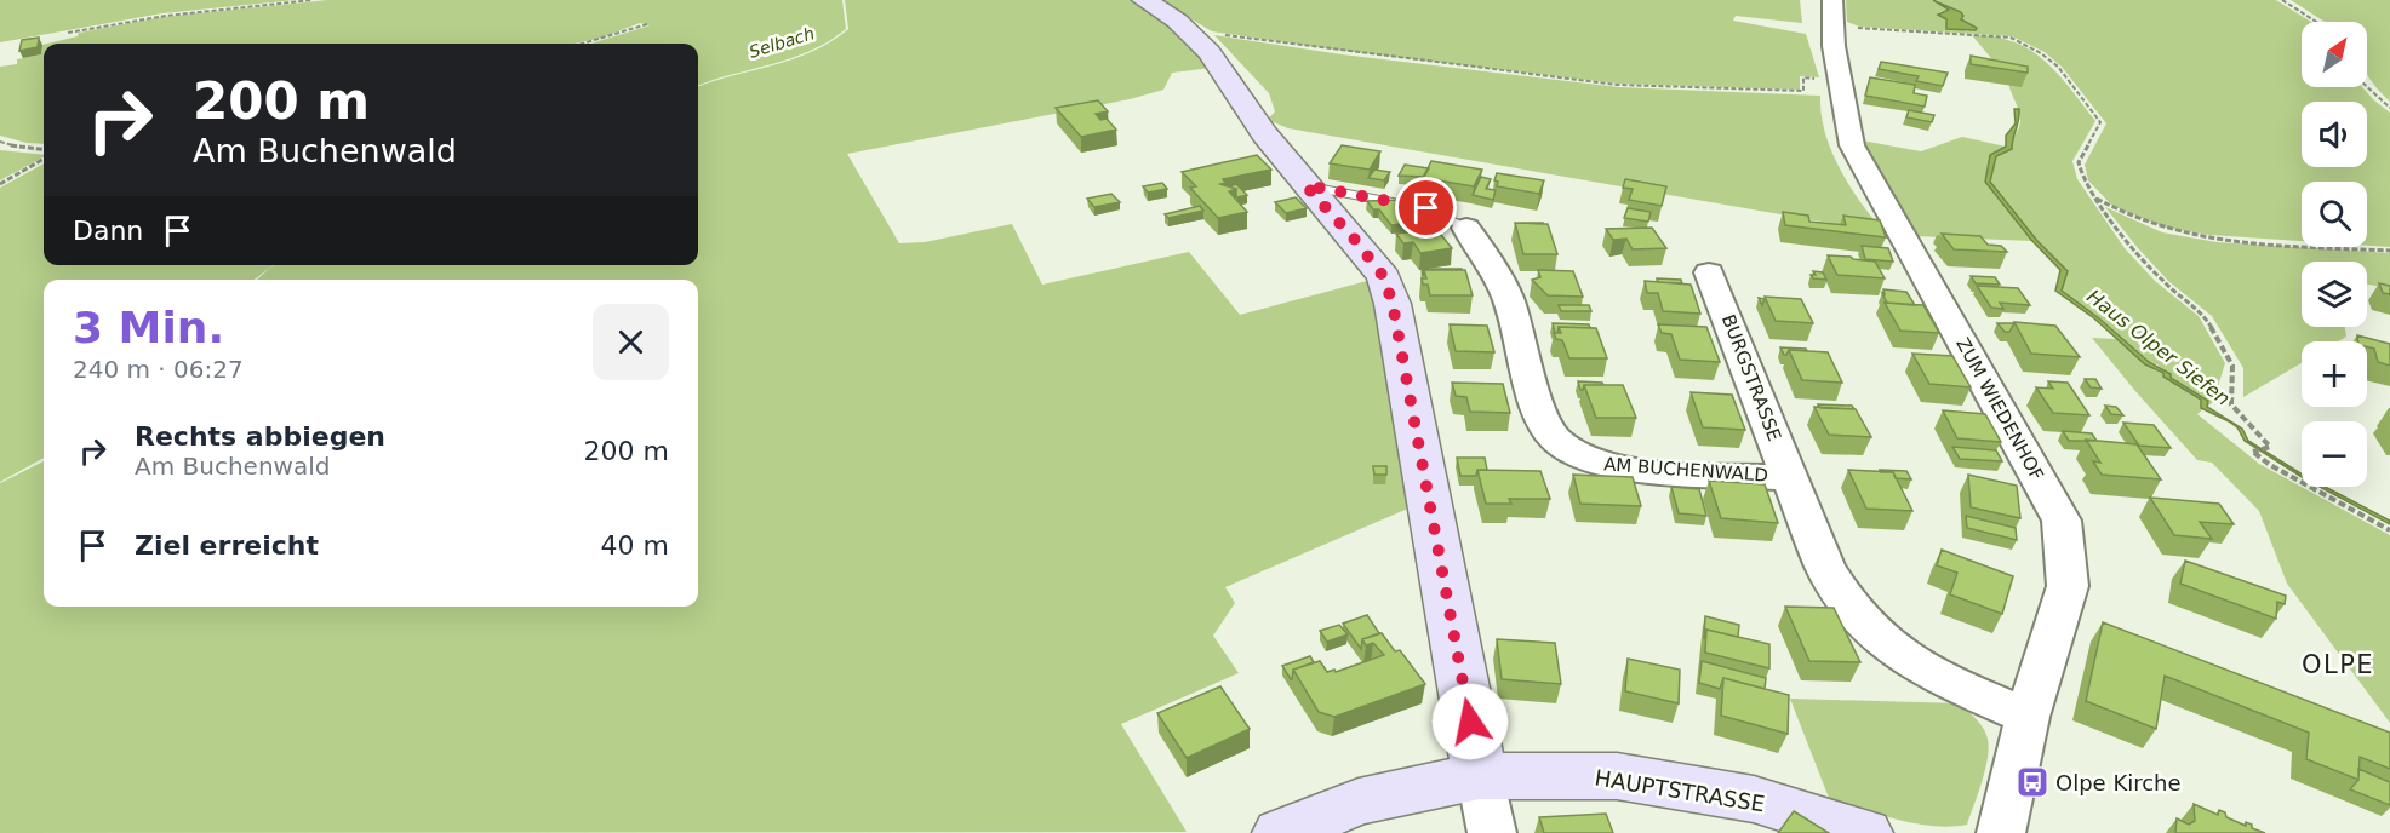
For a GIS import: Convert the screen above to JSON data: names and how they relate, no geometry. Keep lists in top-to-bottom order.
{
  "streets": {
    "street": [
      "BURGSTRASSE",
      "ZUM WIEDENHOF",
      "AM BUCHENWALD",
      "HAUPTSTRASSE"
    ]
  },
  "crossings": [
    ["BURGSTRASSE", "ZUM WIEDENHOF"],
    ["BURGSTRASSE", "AM BUCHENWALD"]
  ],
  "districts": ["OLPE"],
  "water": ["Selbach", "Haus Olper Siefen"],
  "places": {
    "bus stop": ["Olpe Kirche"]
  },
  "north": "top right",
  "page": {
    "map_buttons": ["+", "−"],
    "turn": ["200 m", "Am Buchenwald"],
    "then": "Dann",
    "heading": ["3 Min.", "240 m · 06:27"],
    "list": [
      {
        "name": "Rechts abbiegen",
        "note": "Am Buchenwald",
        "value": "200 m"
      },
      {
        "name": "Ziel erreicht",
        "value": "40 m"
      }
    ]
  }
}
